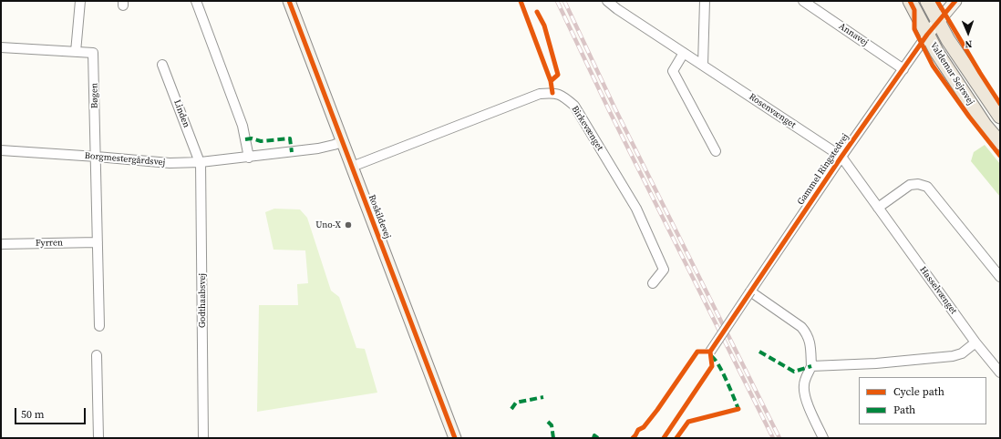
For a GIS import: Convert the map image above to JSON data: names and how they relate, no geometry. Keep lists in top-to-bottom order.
{
  "streets": {
    "main road": ["Valdemar Sejrsvej"],
    "street": [
      "Annavej",
      "Bøgen",
      "Rosenvænget",
      "Linden",
      "Birkevænget",
      "Borgmestergårdsvej",
      "Gammel Ringstedvej",
      "Roskildevej",
      "Fyrren",
      "Hasselvænget",
      "Godthaabsvej"
    ]
  },
  "crossings": [
    ["Annavej", "Gammel Ringstedvej"],
    ["Valdemar Sejrsvej", "Gammel Ringstedvej"],
    ["Bøgen", "Borgmestergårdsvej"],
    ["Rosenvænget", "Gammel Ringstedvej"],
    ["Rosenvænget", "Hasselvænget"],
    ["Linden", "Borgmestergårdsvej"],
    ["Linden", "Godthaabsvej"],
    ["Birkevænget", "Roskildevej"],
    ["Borgmestergårdsvej", "Roskildevej"],
    ["Borgmestergårdsvej", "Godthaabsvej"],
    ["Gammel Ringstedvej", "Hasselvænget"]
  ],
  "places": ["Uno-X"],
  "legend": ["Cycle path", "Path"],
  "scale_bar": "50 m",
  "north": "bottom"
}
